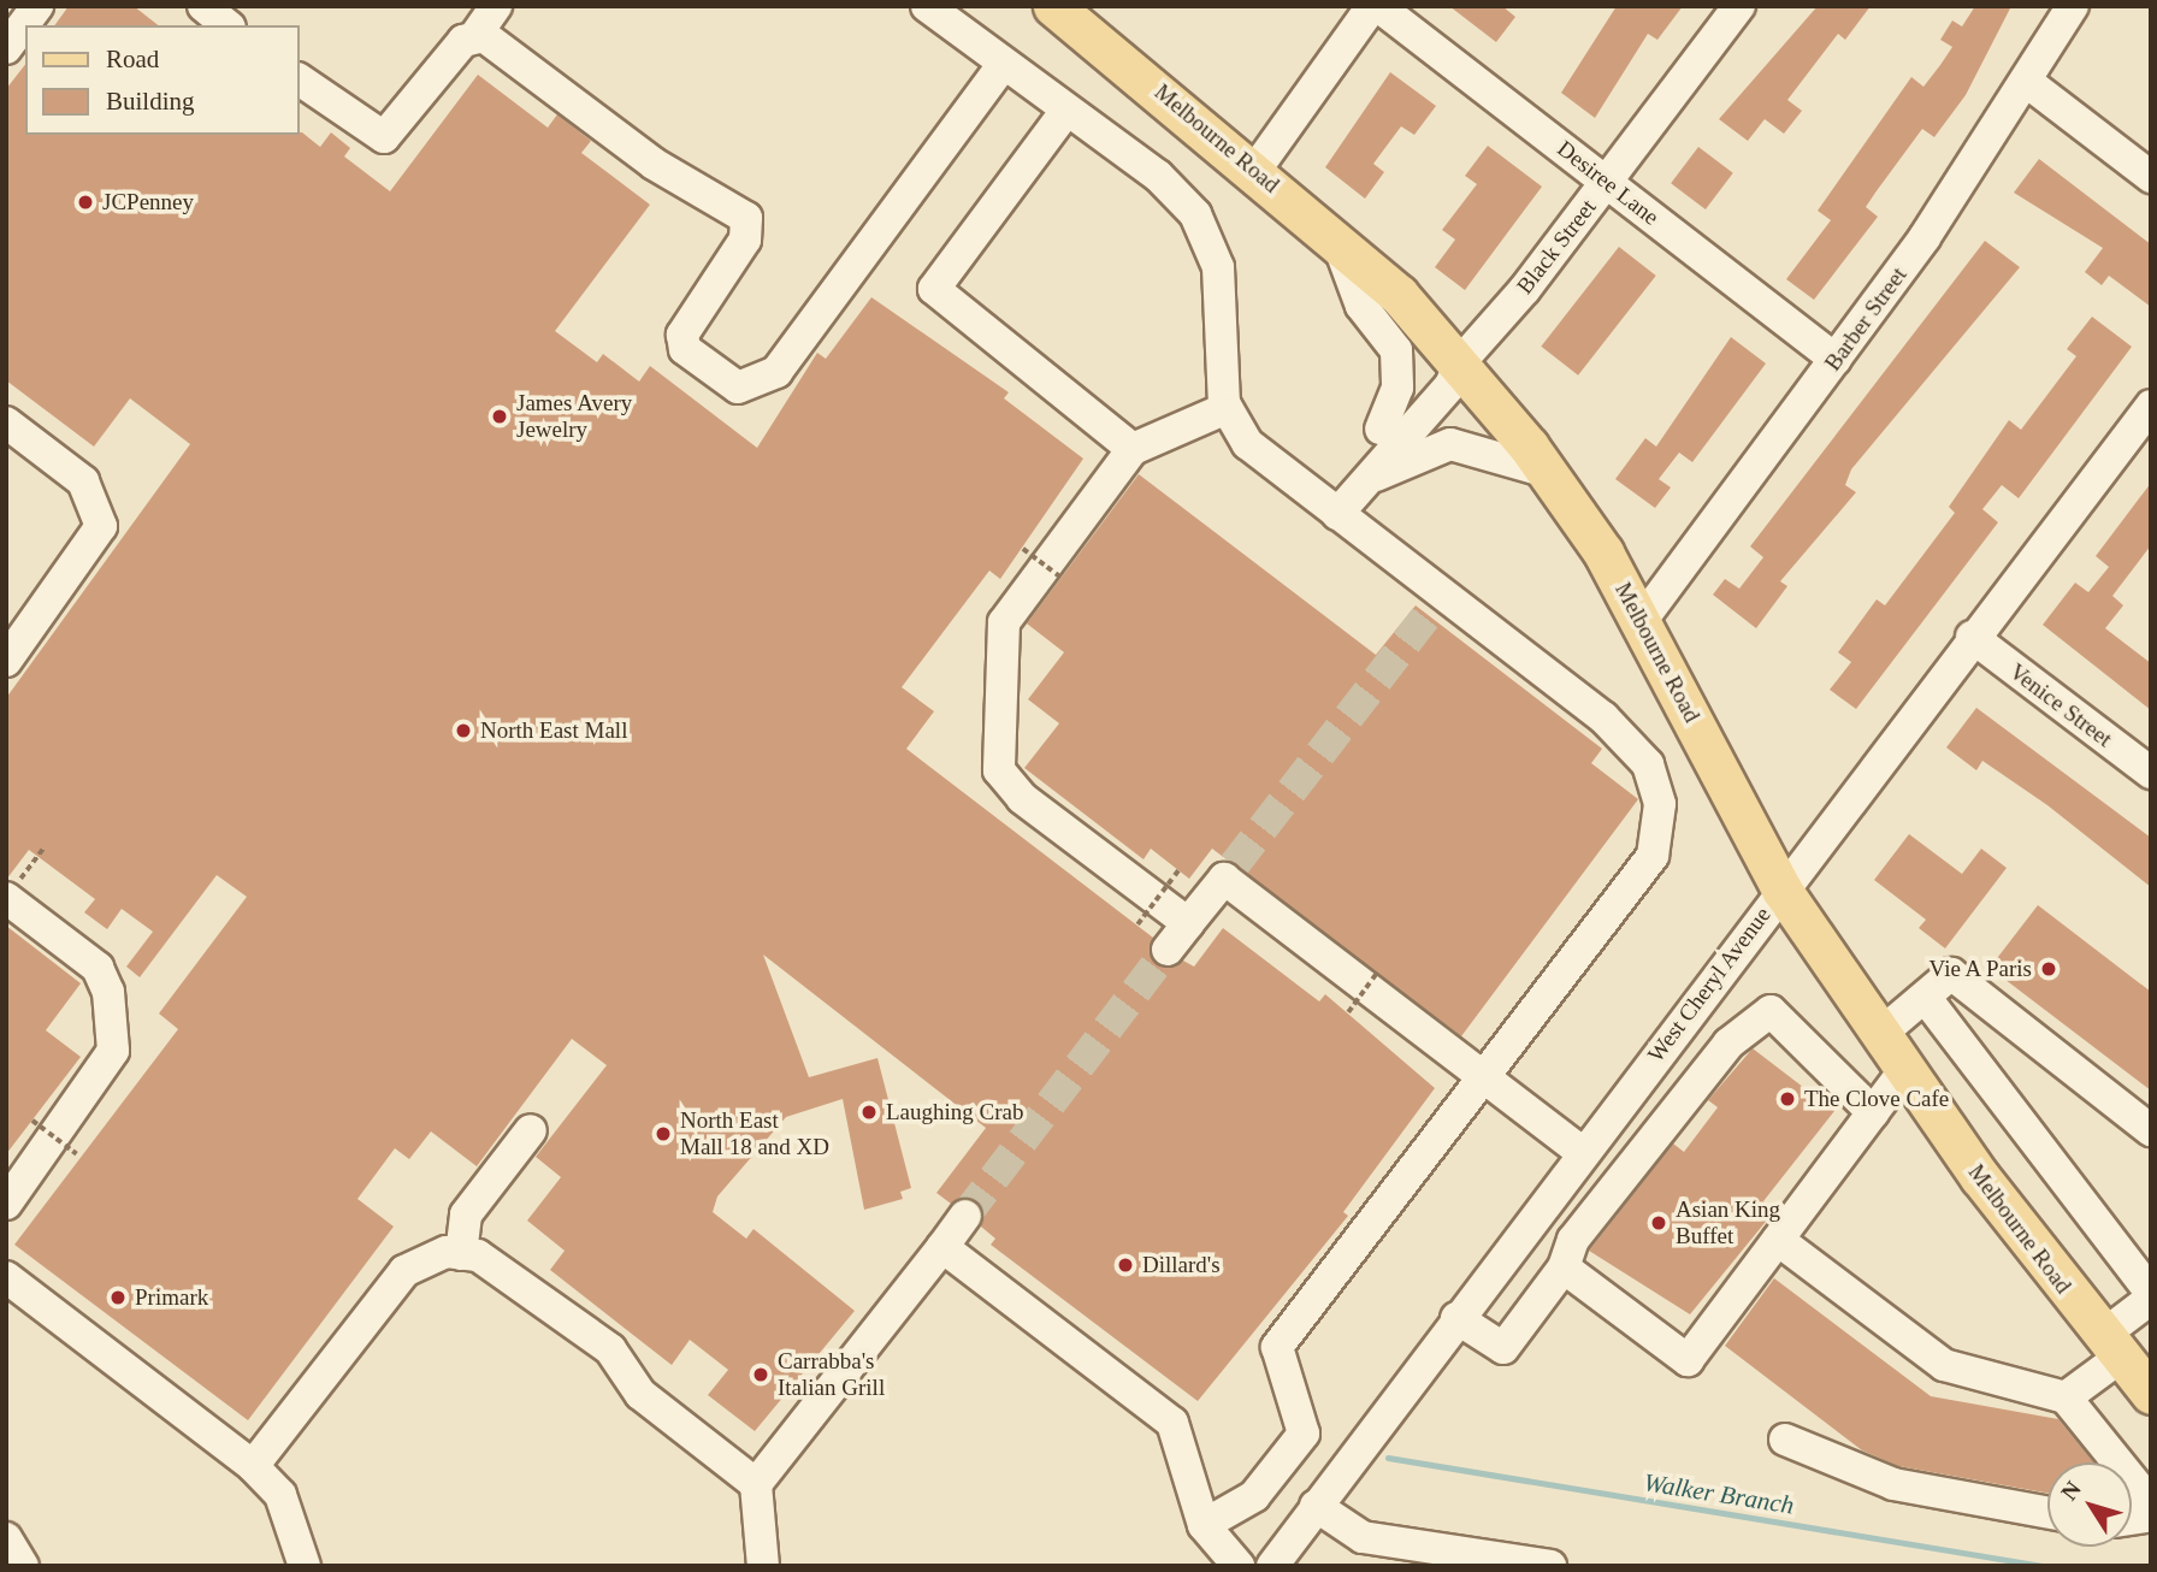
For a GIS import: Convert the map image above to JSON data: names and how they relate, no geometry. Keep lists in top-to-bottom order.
{
  "streets": {
    "main road": ["Melbourne Road"],
    "street": [
      "Desiree Lane",
      "Black Street",
      "Barber Street",
      "Venice Street",
      "West Cheryl Avenue"
    ]
  },
  "crossings": [
    ["Melbourne Road", "Black Street"],
    ["Melbourne Road", "Barber Street"],
    ["Melbourne Road", "West Cheryl Avenue"],
    ["Desiree Lane", "Black Street"],
    ["Desiree Lane", "Barber Street"],
    ["Venice Street", "West Cheryl Avenue"]
  ],
  "water": ["Walker Branch"],
  "places": [
    "JCPenney",
    "James Avery Jewelry",
    "North East Mall",
    "Vie A Paris",
    "The Clove Cafe",
    "Laughing Crab",
    "North East Mall 18 and XD",
    "Asian King Buffet",
    "Dillard's",
    "Primark",
    "Carrabba's Italian Grill"
  ],
  "legend": ["Road", "Building"],
  "north": "top left"
}
